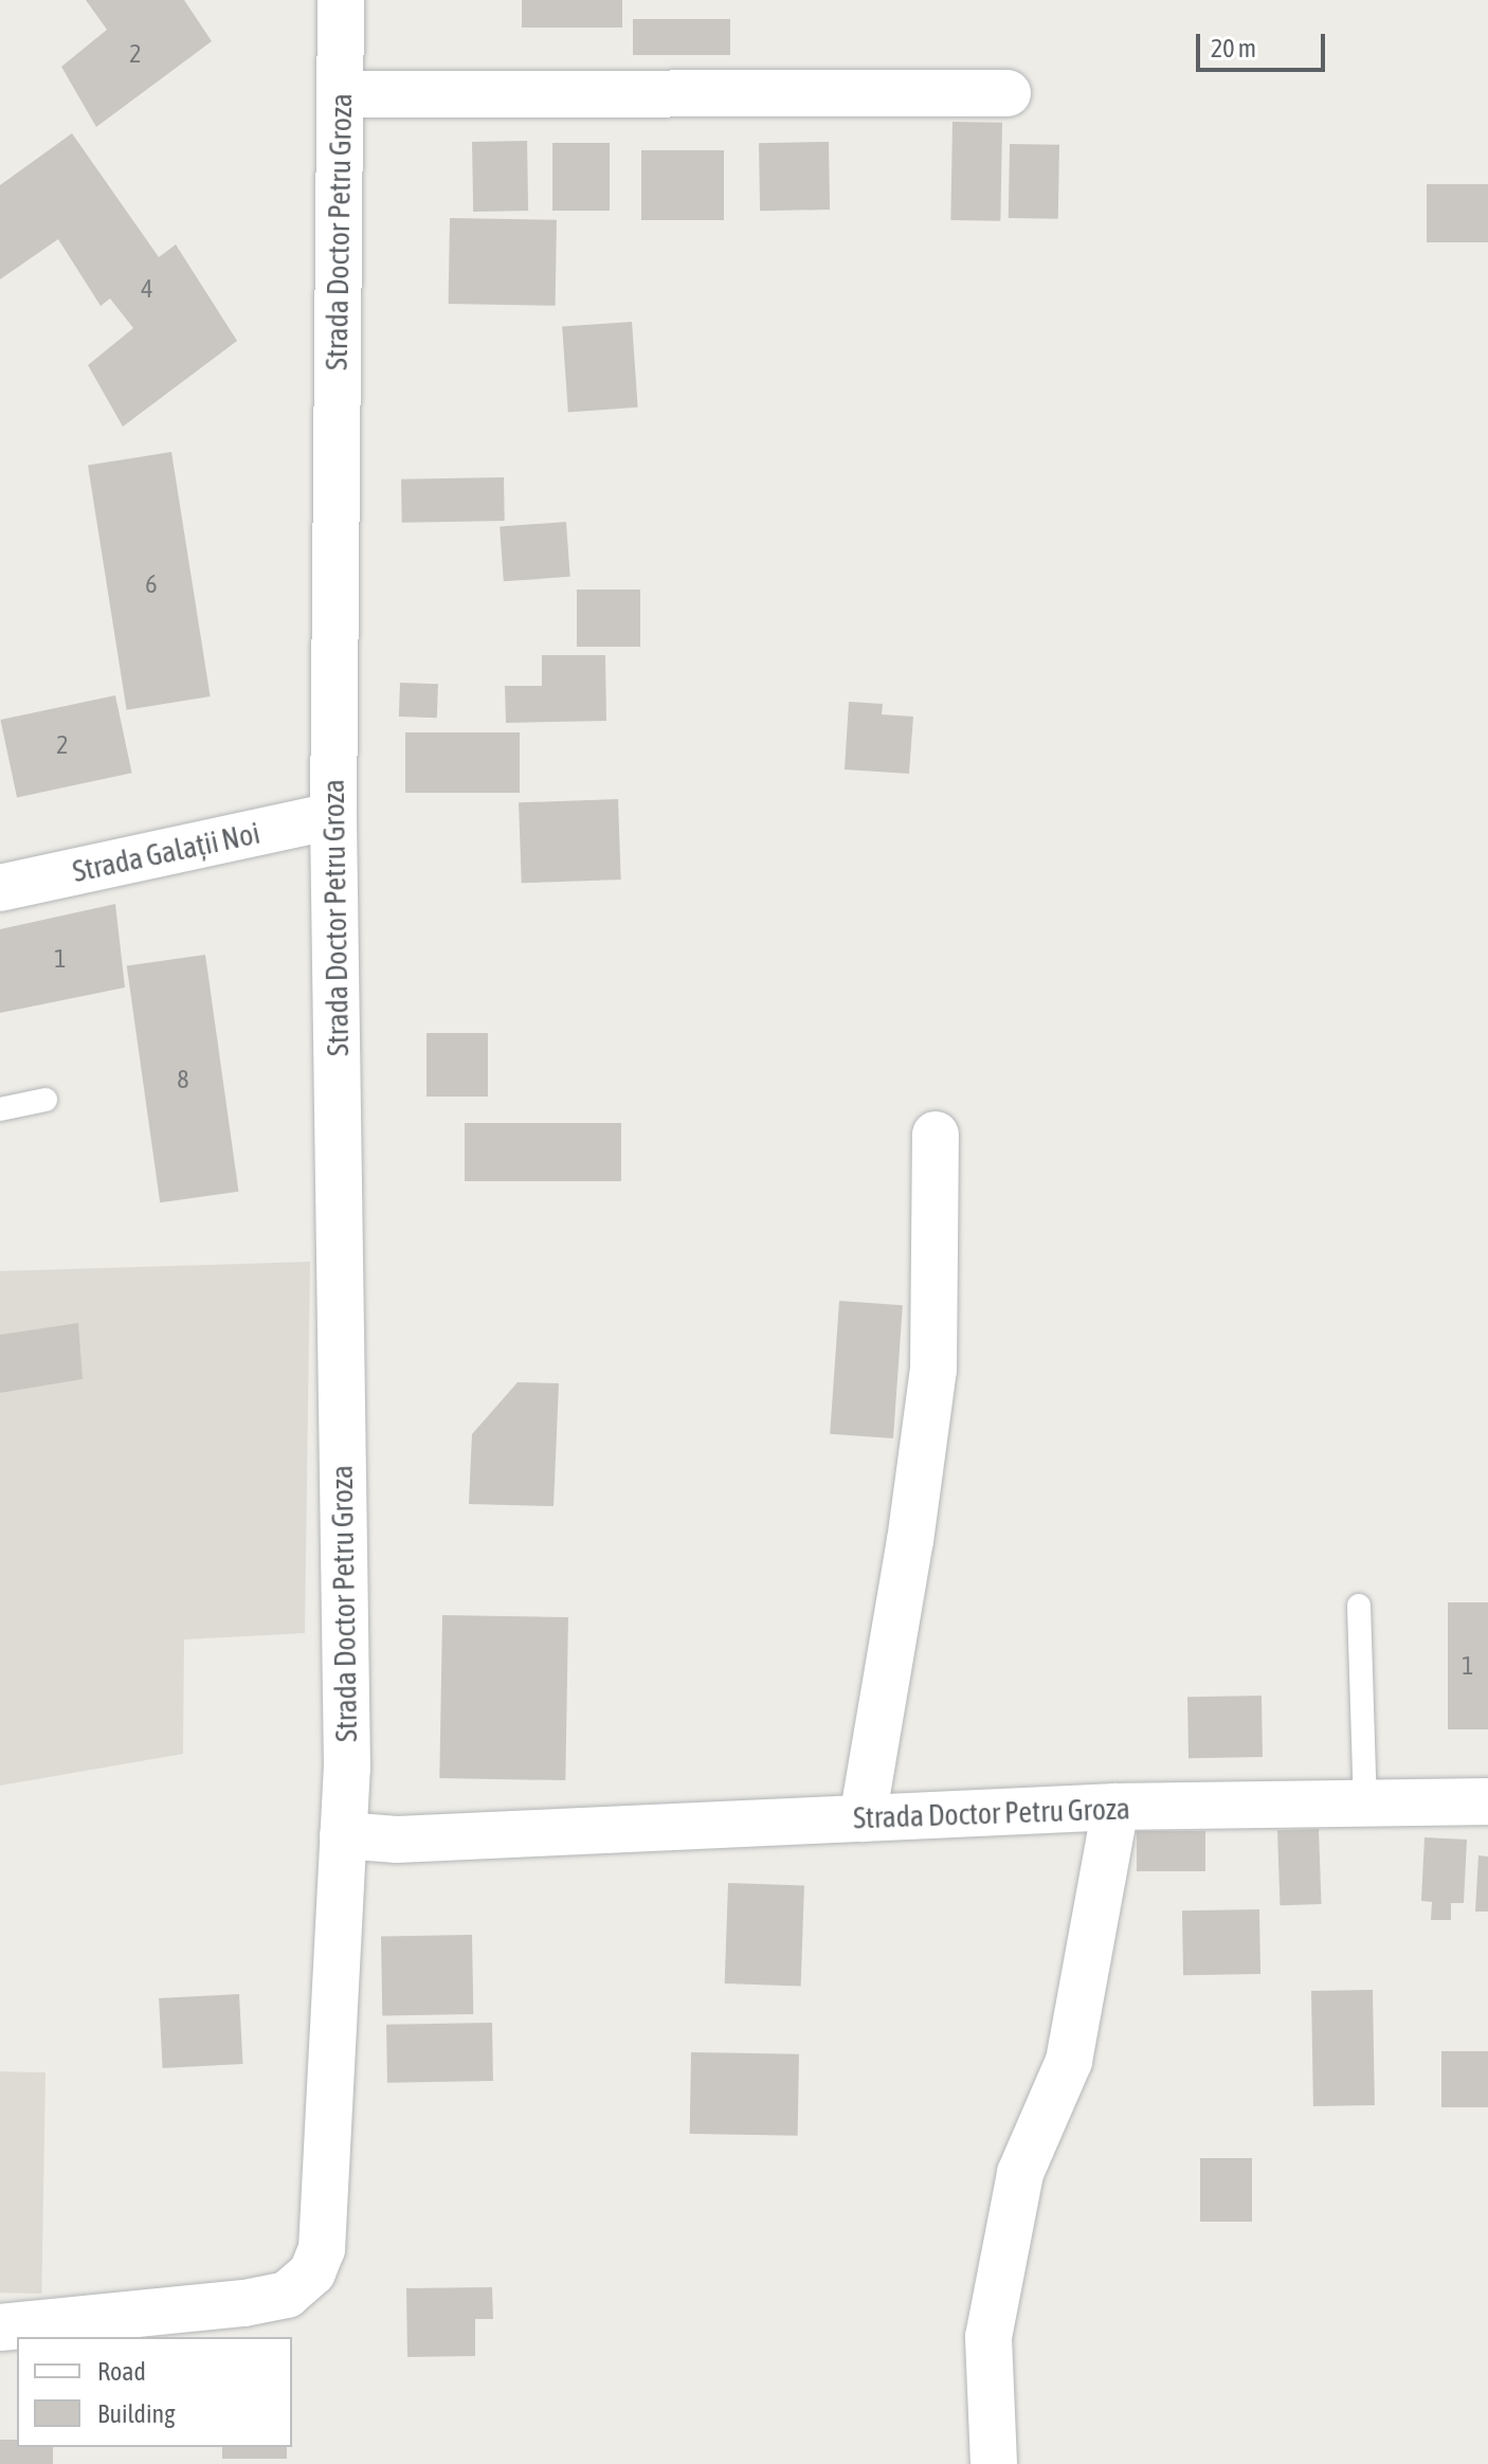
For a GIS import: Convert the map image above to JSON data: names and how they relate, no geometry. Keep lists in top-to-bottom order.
{
  "streets": {
    "street": ["Strada Doctor Petru Groza", "Strada Galații Noi"]
  },
  "crossings": [
    ["Strada Doctor Petru Groza", "Strada Galații Noi"]
  ],
  "house_numbers": [
    "2",
    "4",
    "6",
    "2",
    "1",
    "8",
    "1"
  ],
  "legend": ["Road", "Building"],
  "scale_bar": "20 m"
}
